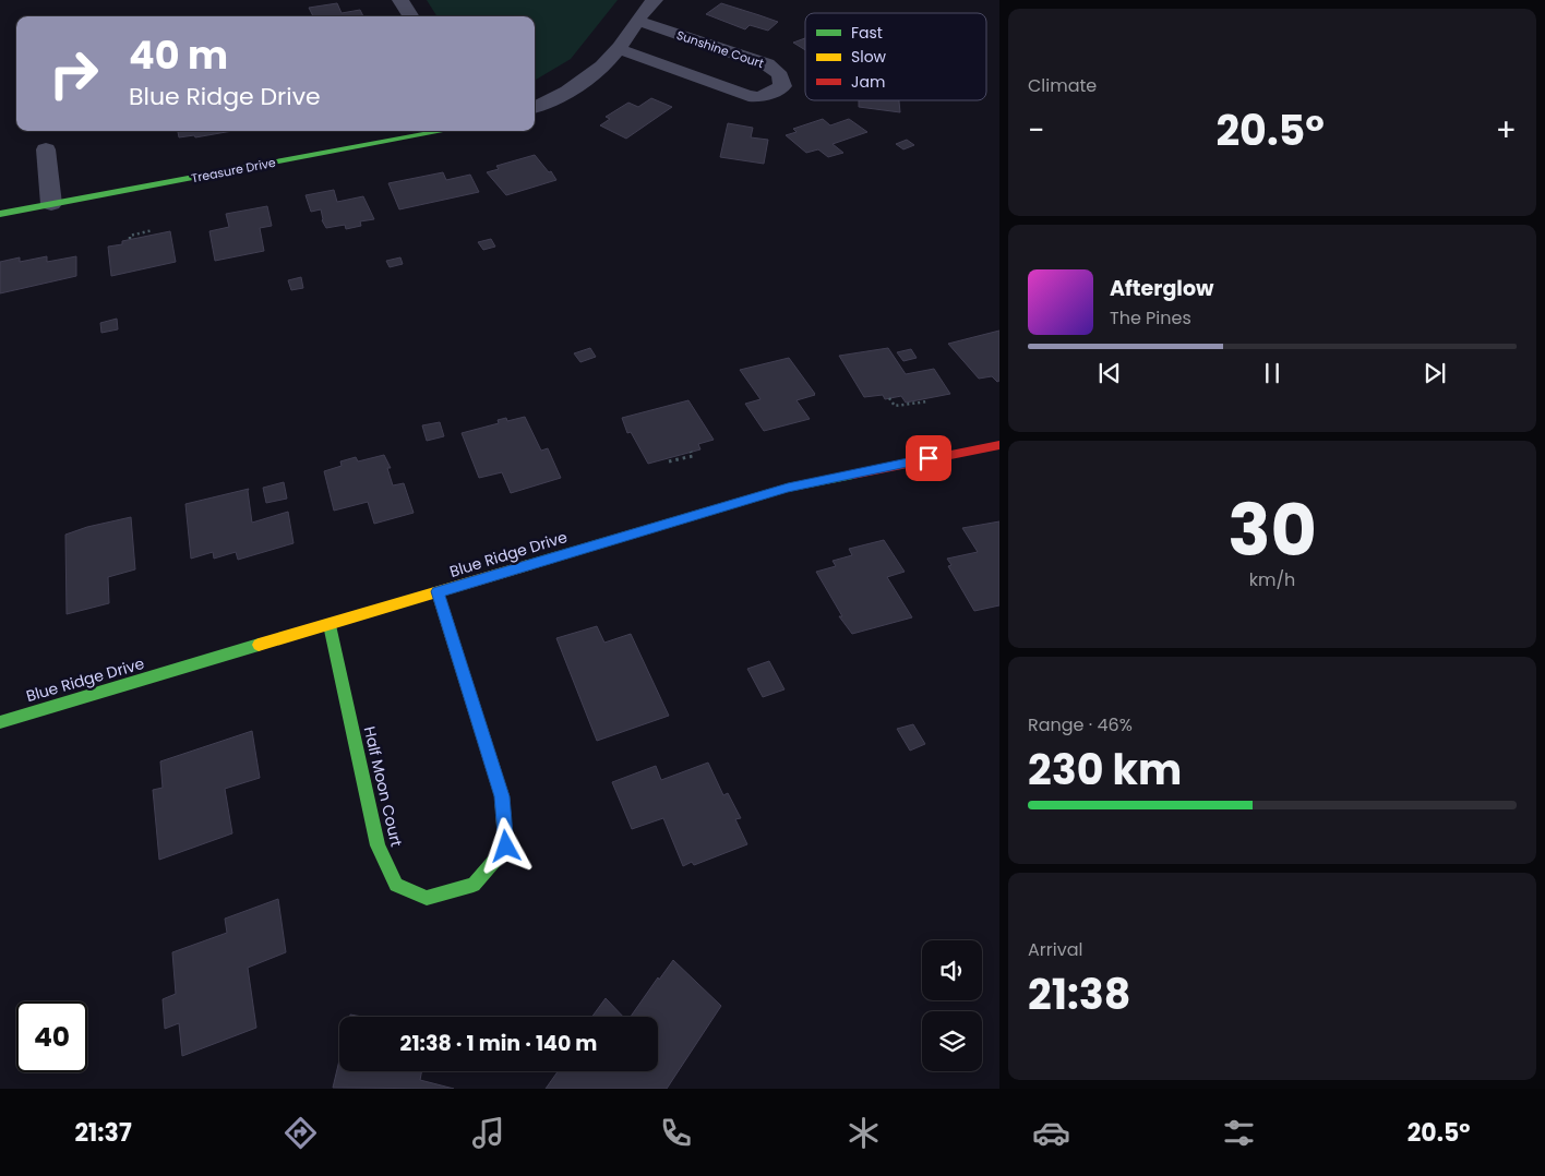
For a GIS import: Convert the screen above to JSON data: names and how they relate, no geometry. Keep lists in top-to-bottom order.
{
  "streets": {
    "street": [
      "Sunshine Court",
      "Treasure Drive",
      "Blue Ridge Drive",
      "Half Moon Court"
    ]
  },
  "crossings": [
    ["Blue Ridge Drive", "Half Moon Court"]
  ],
  "legend": ["Fast", "Slow", "Jam"],
  "page": {
    "tile": [
      "Climate",
      ["30", "km/h"],
      ["Range · 46%", "230 km"],
      ["Arrival", "21:38"]
    ],
    "turn": ["40 m", "Blue Ridge Drive"],
    "heat": ["−", "20.5°", "+"],
    "song": ["Afterglow", "The Pines"],
    "limit": "40",
    "trip": "21:38 · 1 min · 140 m",
    "tabs": ["21:37", "20.5°"]
  }
}
